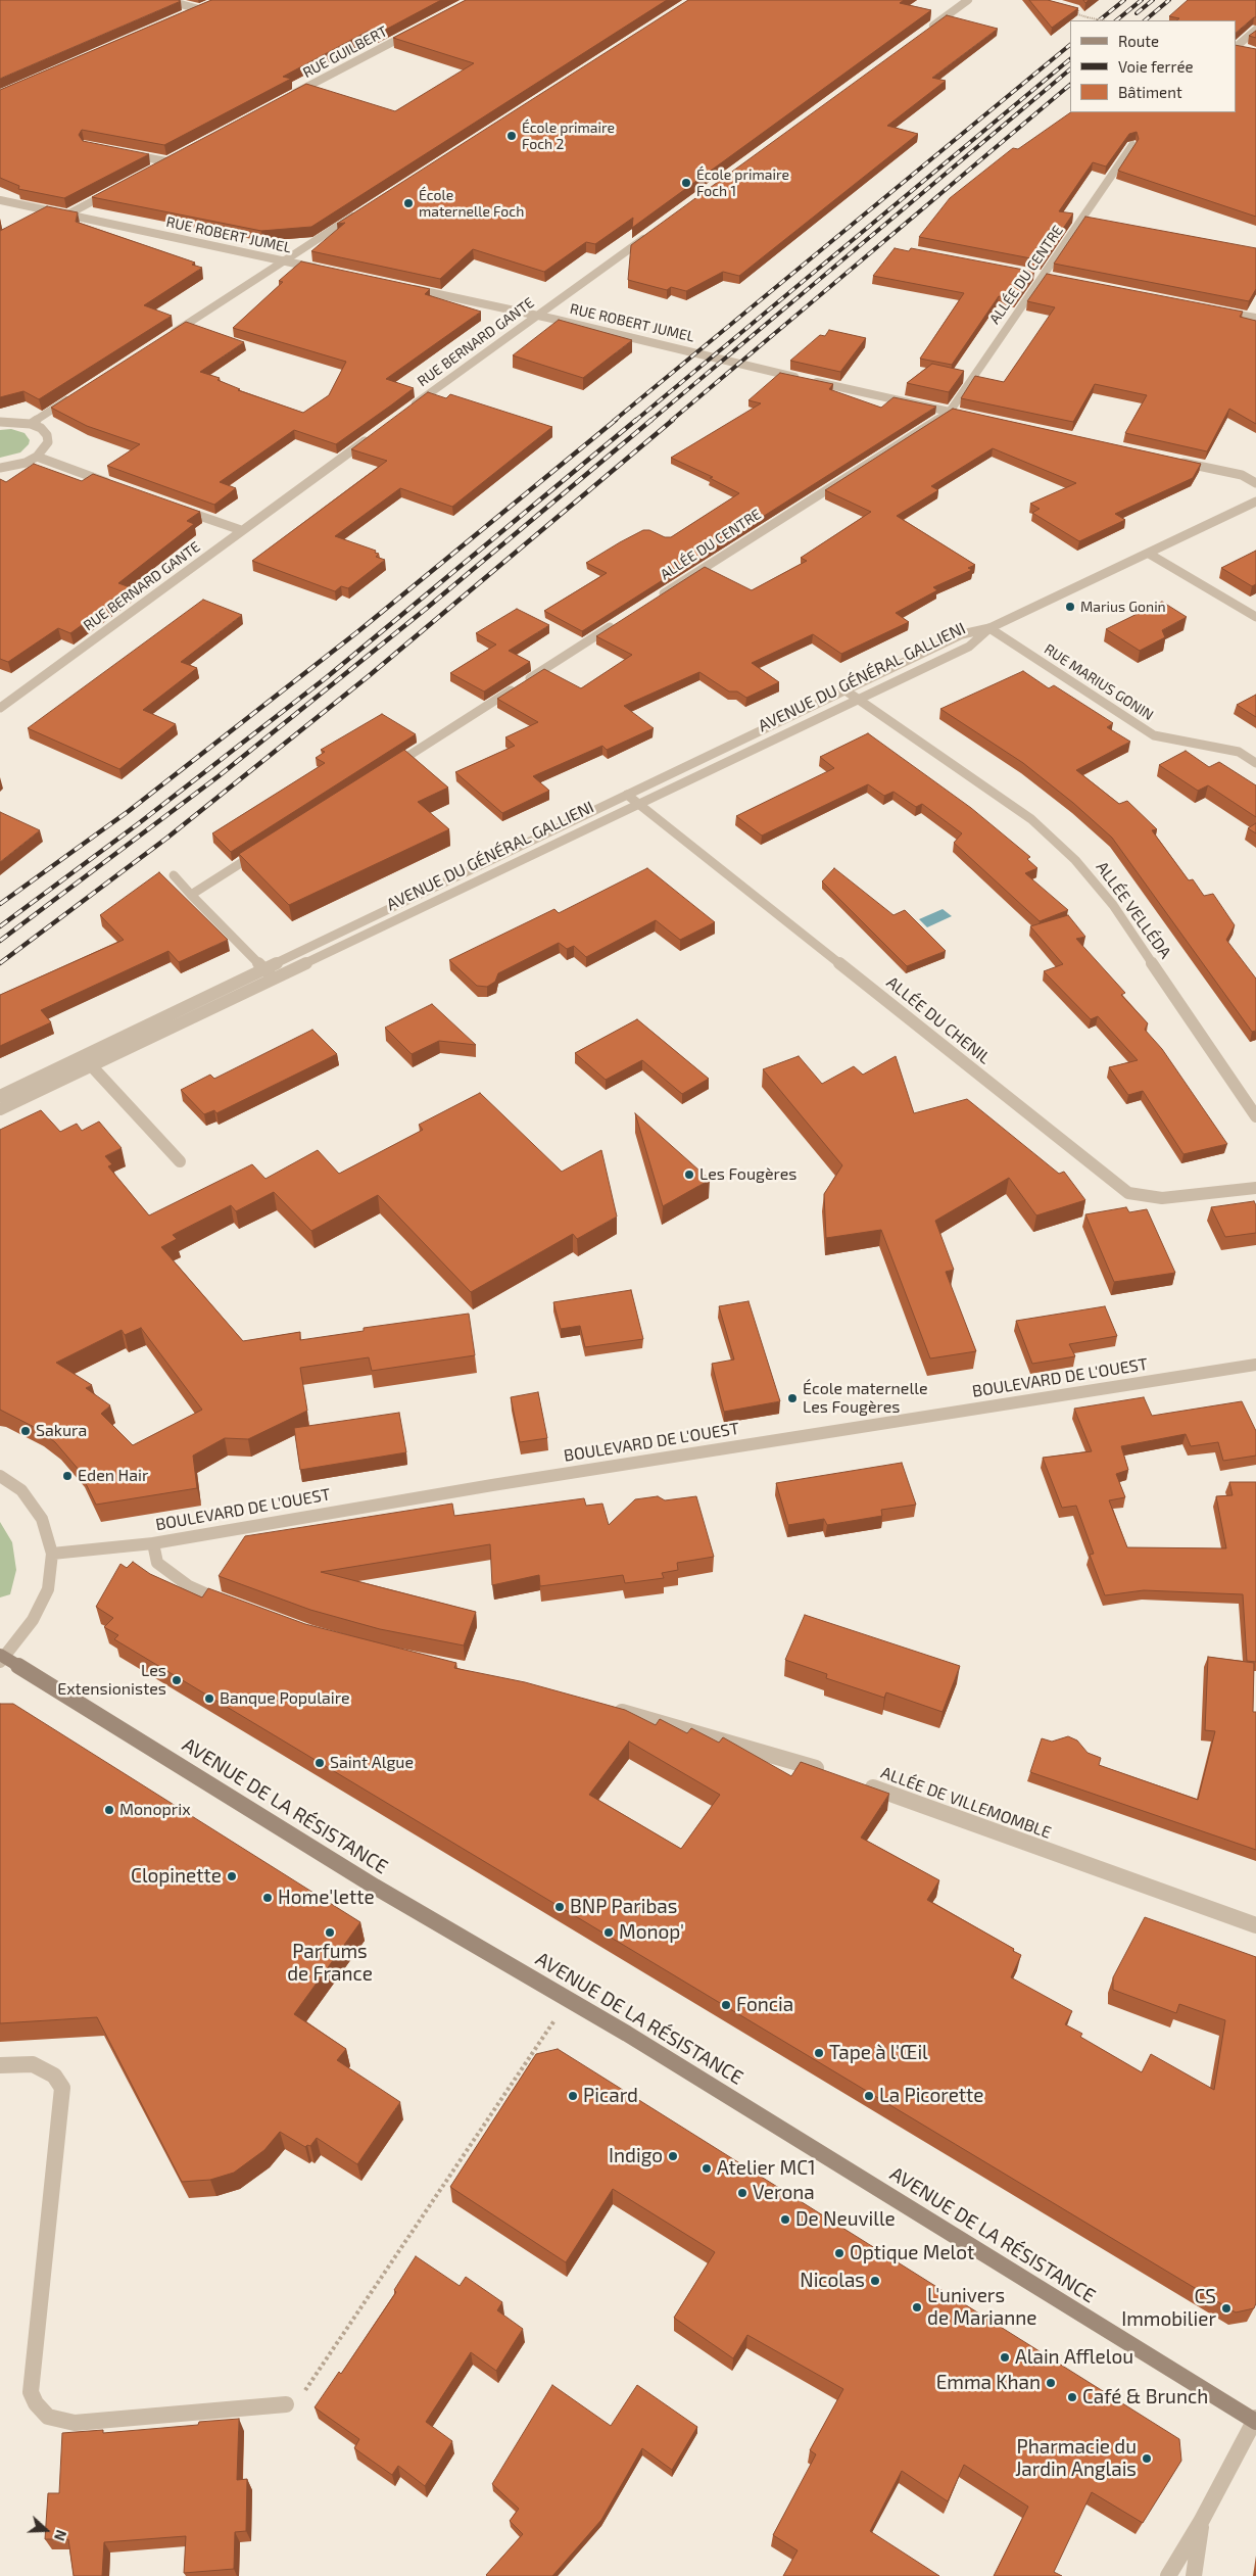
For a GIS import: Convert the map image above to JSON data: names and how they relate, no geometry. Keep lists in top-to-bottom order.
{
  "streets": {
    "main road": ["AVENUE DE LA RÉSISTANCE"],
    "street": [
      "RUE GUILBERT",
      "RUE ROBERT JUMEL",
      "ALLÉE DU CENTRE",
      "RUE BERNARD GANTE",
      "AVENUE DU GÉNÉRAL GALLIENI",
      "RUE MARIUS GONIN",
      "ALLÉE VELLÉDA",
      "ALLÉE DU CHENIL",
      "BOULEVARD DE L'OUEST",
      "ALLÉE DE VILLEMOMBLE"
    ]
  },
  "crossings": [
    ["RUE ROBERT JUMEL", "ALLÉE DU CENTRE"],
    ["RUE ROBERT JUMEL", "RUE BERNARD GANTE"],
    ["AVENUE DU GÉNÉRAL GALLIENI", "RUE MARIUS GONIN"],
    ["AVENUE DU GÉNÉRAL GALLIENI", "ALLÉE VELLÉDA"],
    ["AVENUE DU GÉNÉRAL GALLIENI", "ALLÉE DU CHENIL"]
  ],
  "places": [
    "École primaire Foch 2",
    "École primaire Foch 1",
    "École maternelle Foch",
    "Marius Gonin",
    "Les Fougères",
    "École maternelle Les Fougères",
    "Sakura",
    "Eden Hair",
    "Les Extensionistes",
    "Banque Populaire",
    "Saint Algue",
    "Monoprix",
    "Clopinette",
    "Home'lette",
    "BNP Paribas",
    "Parfums de France",
    "Monop'",
    "Foncia",
    "Tape à l'Œil",
    "Picard",
    "La Picorette",
    "Indigo",
    "Atelier MC1",
    "Verona",
    "De Neuville",
    "Optique Melot",
    "Nicolas",
    "L'univers de Marianne",
    "CS Immobilier",
    "Alain Afflelou",
    "Emma Khan",
    "Café & Brunch",
    "Pharmacie du Jardin Anglais"
  ],
  "legend": ["Route", "Voie ferrée", "Bâtiment"],
  "north": "right"
}
